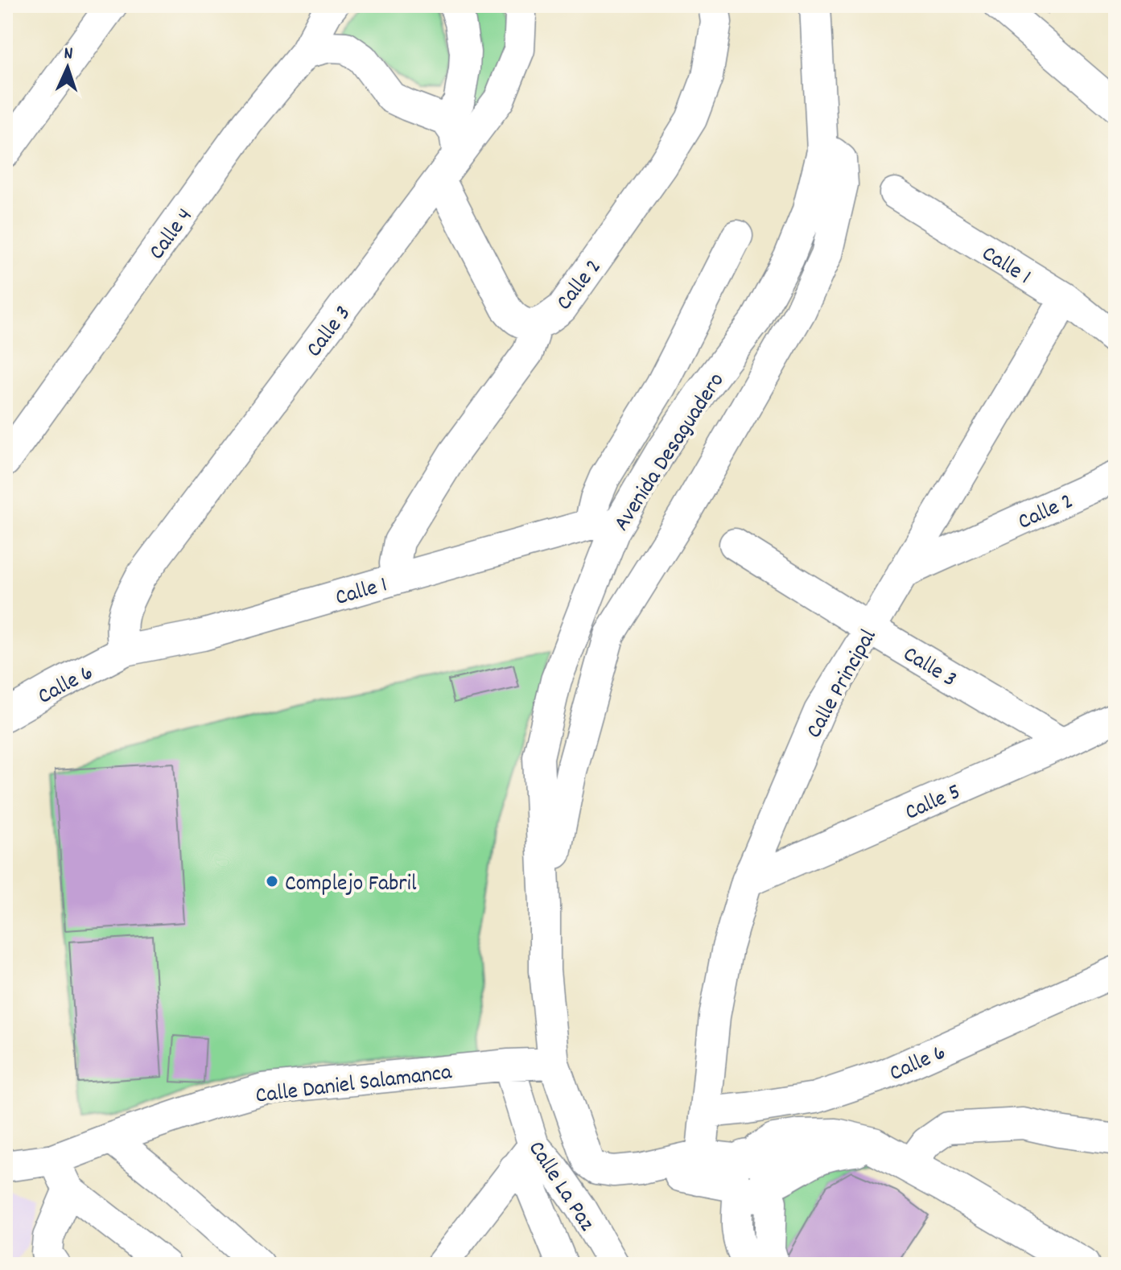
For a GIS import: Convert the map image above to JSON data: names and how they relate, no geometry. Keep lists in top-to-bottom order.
{
  "streets": {
    "street": [
      "Calle 4",
      "Calle 1",
      "Calle 2",
      "Calle 3",
      "Avenida Desaguadero",
      "Calle 6",
      "Calle Principal",
      "Calle 5",
      "Calle Daniel Salamanca",
      "Calle La Paz"
    ]
  },
  "crossings": [
    ["Calle 1", "Calle 2"],
    ["Calle 1", "Calle 3"],
    ["Calle 1", "Avenida Desaguadero"],
    ["Calle 1", "Calle 6"],
    ["Calle 1", "Calle Principal"],
    ["Calle 2", "Calle Principal"],
    ["Calle 3", "Calle 6"],
    ["Calle 3", "Calle Principal"],
    ["Calle 3", "Calle 5"],
    ["Avenida Desaguadero", "Calle Daniel Salamanca"],
    ["Calle 6", "Calle Principal"],
    ["Calle Principal", "Calle 5"],
    ["Calle Daniel Salamanca", "Calle La Paz"]
  ],
  "places": ["Complejo Fabril"],
  "north": "top"
}
